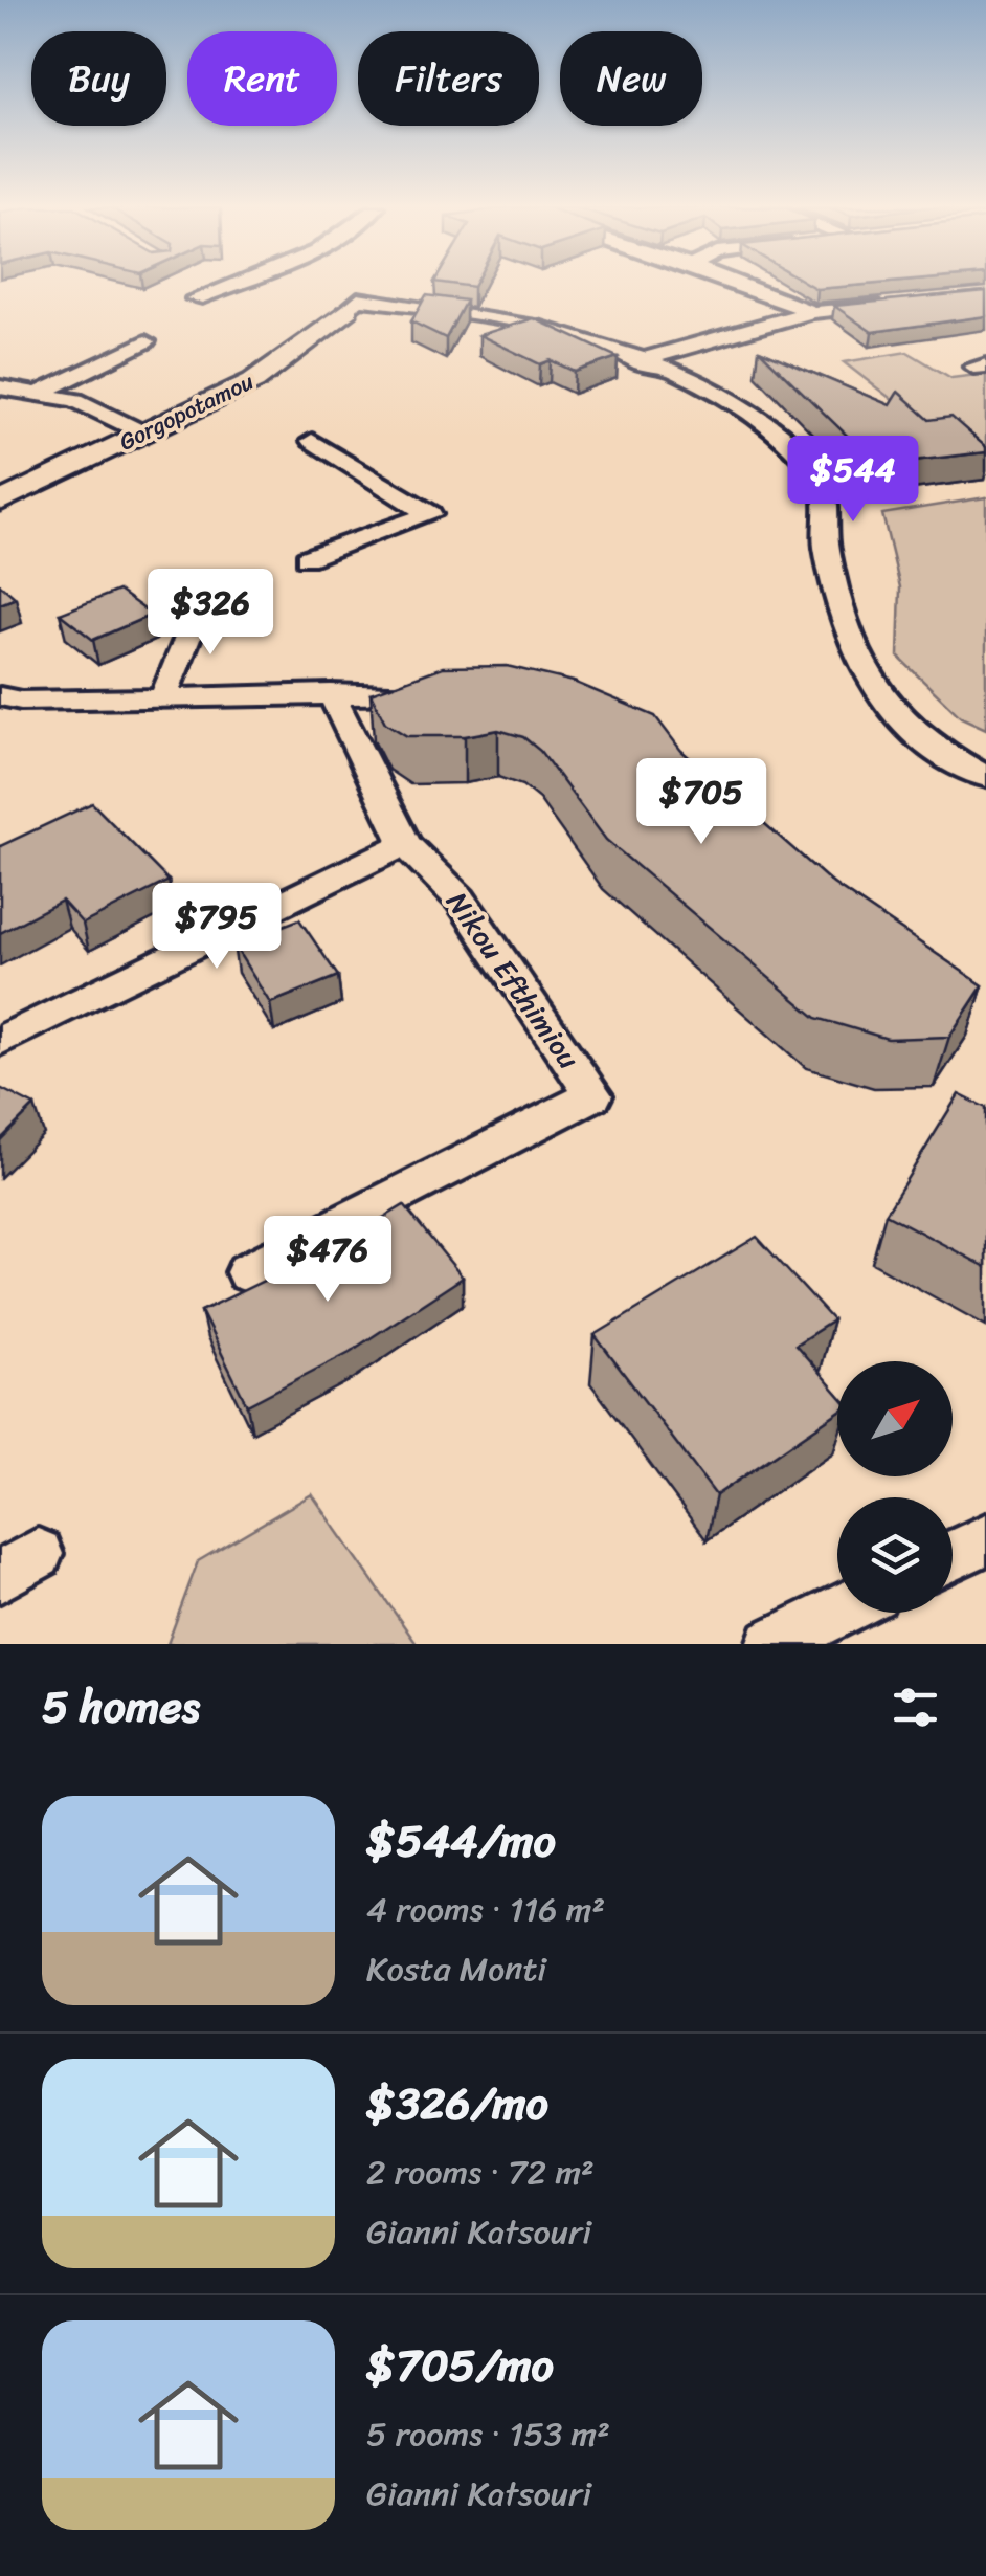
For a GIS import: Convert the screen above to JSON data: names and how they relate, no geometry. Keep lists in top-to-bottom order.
{
  "streets": {
    "street": ["Gorgopotamou", "Nikou Efthimiou"]
  },
  "north": "top right",
  "page": {
    "chip": [
      "Buy",
      "Rent",
      "Filters",
      "New"
    ],
    "price": [
      "$544",
      "$326",
      "$705",
      "$795",
      "$476"
    ],
    "heading": "5 homes",
    "list": [
      {
        "name": "$544/mo",
        "note": "4 rooms · 116 m² · Kosta Monti"
      },
      {
        "name": "$326/mo",
        "note": "2 rooms · 72 m² · Gianni Katsouri"
      },
      {
        "name": "$705/mo",
        "note": "5 rooms · 153 m² · Gianni Katsouri"
      }
    ]
  }
}
